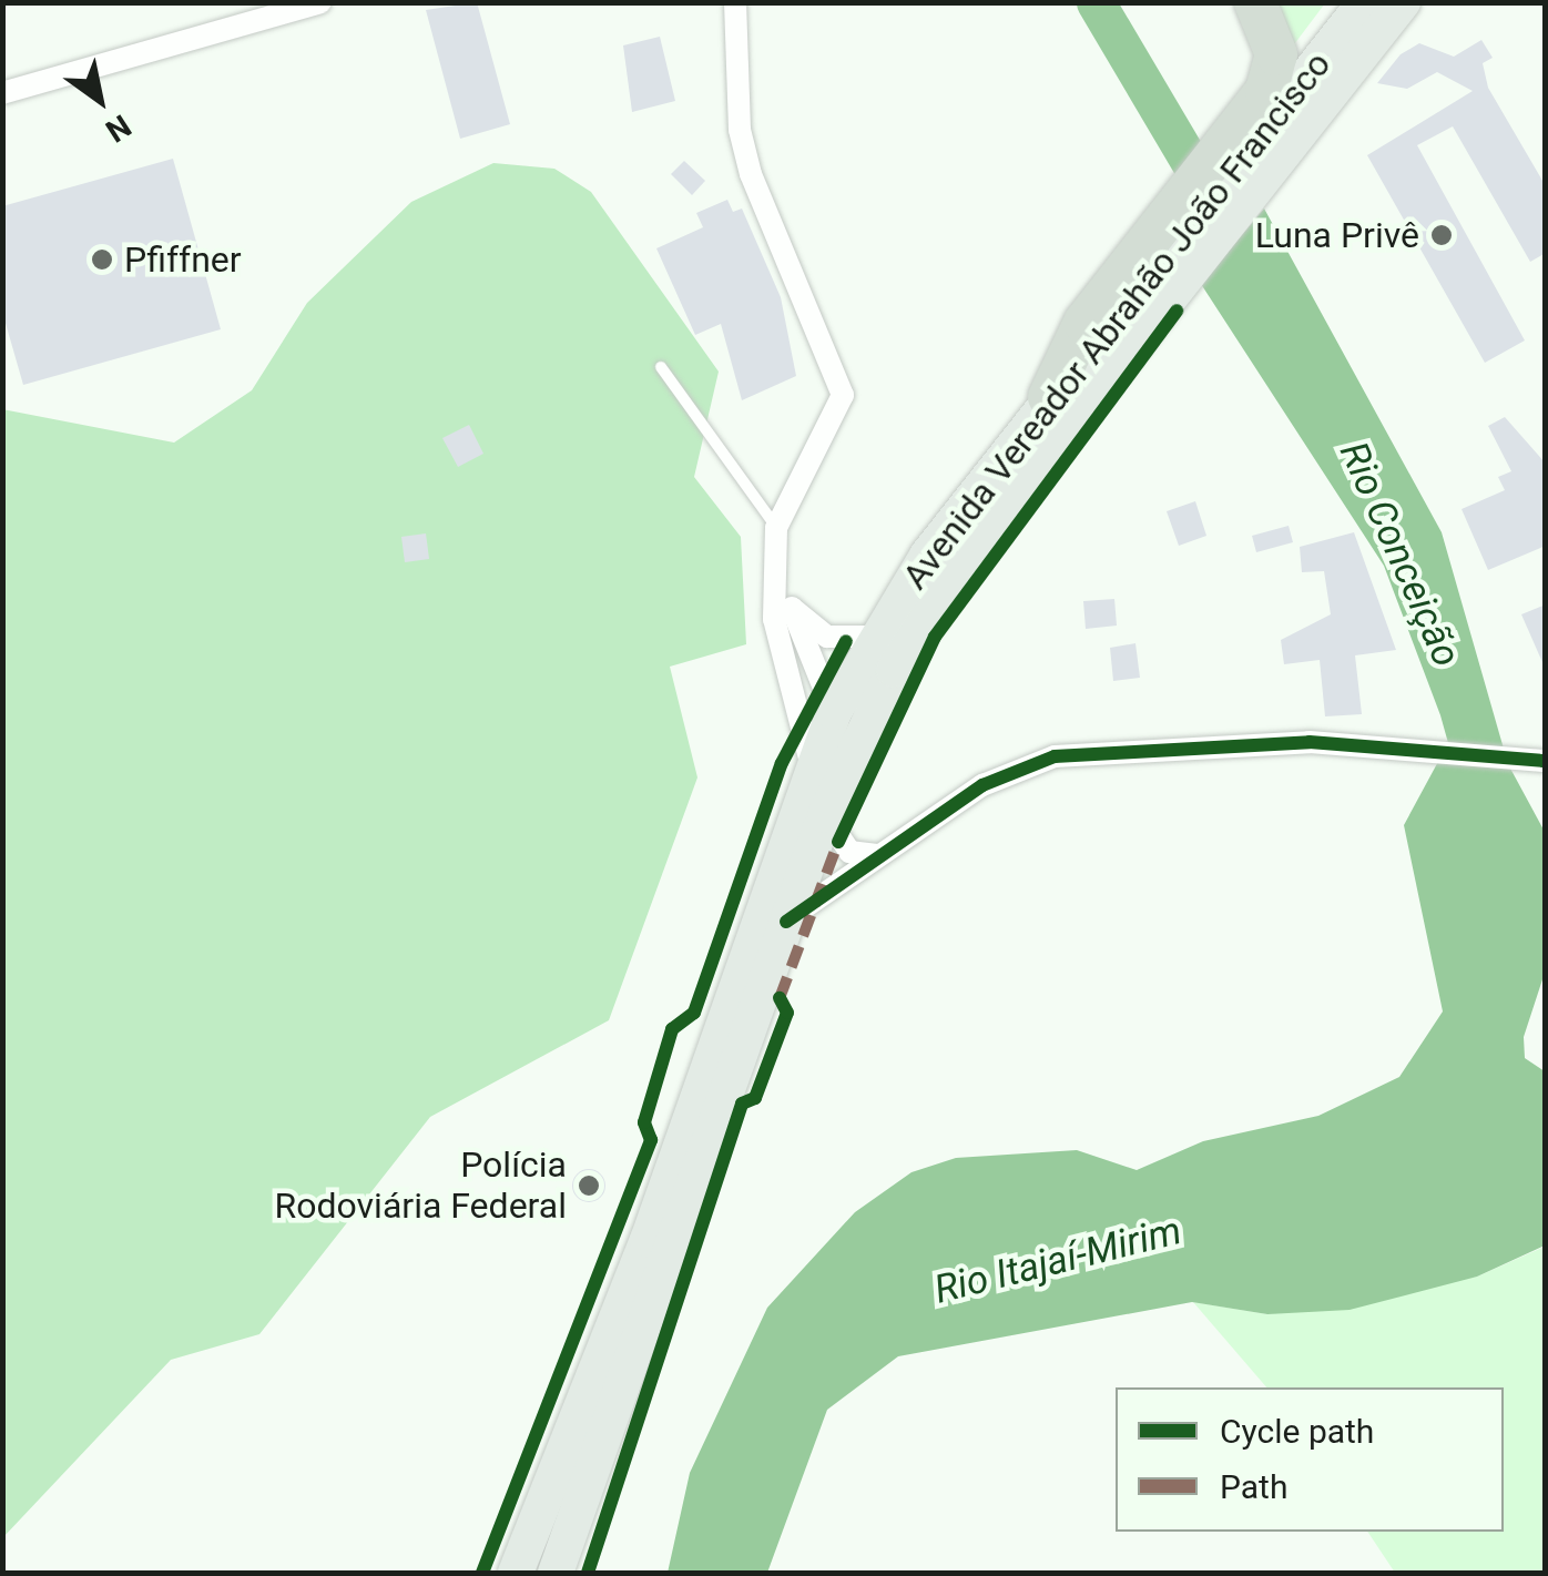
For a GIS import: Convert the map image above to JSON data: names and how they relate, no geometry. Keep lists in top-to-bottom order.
{
  "streets": {
    "main road": ["Avenida Vereador Abrahão João Francisco"]
  },
  "water": ["Rio Conceição", "Rio Itajaí-Mirim"],
  "places": ["Luna Privê", "Pfiffner", "Polícia Rodoviária Federal"],
  "legend": ["Cycle path", "Path"],
  "north": "bottom right"
}
